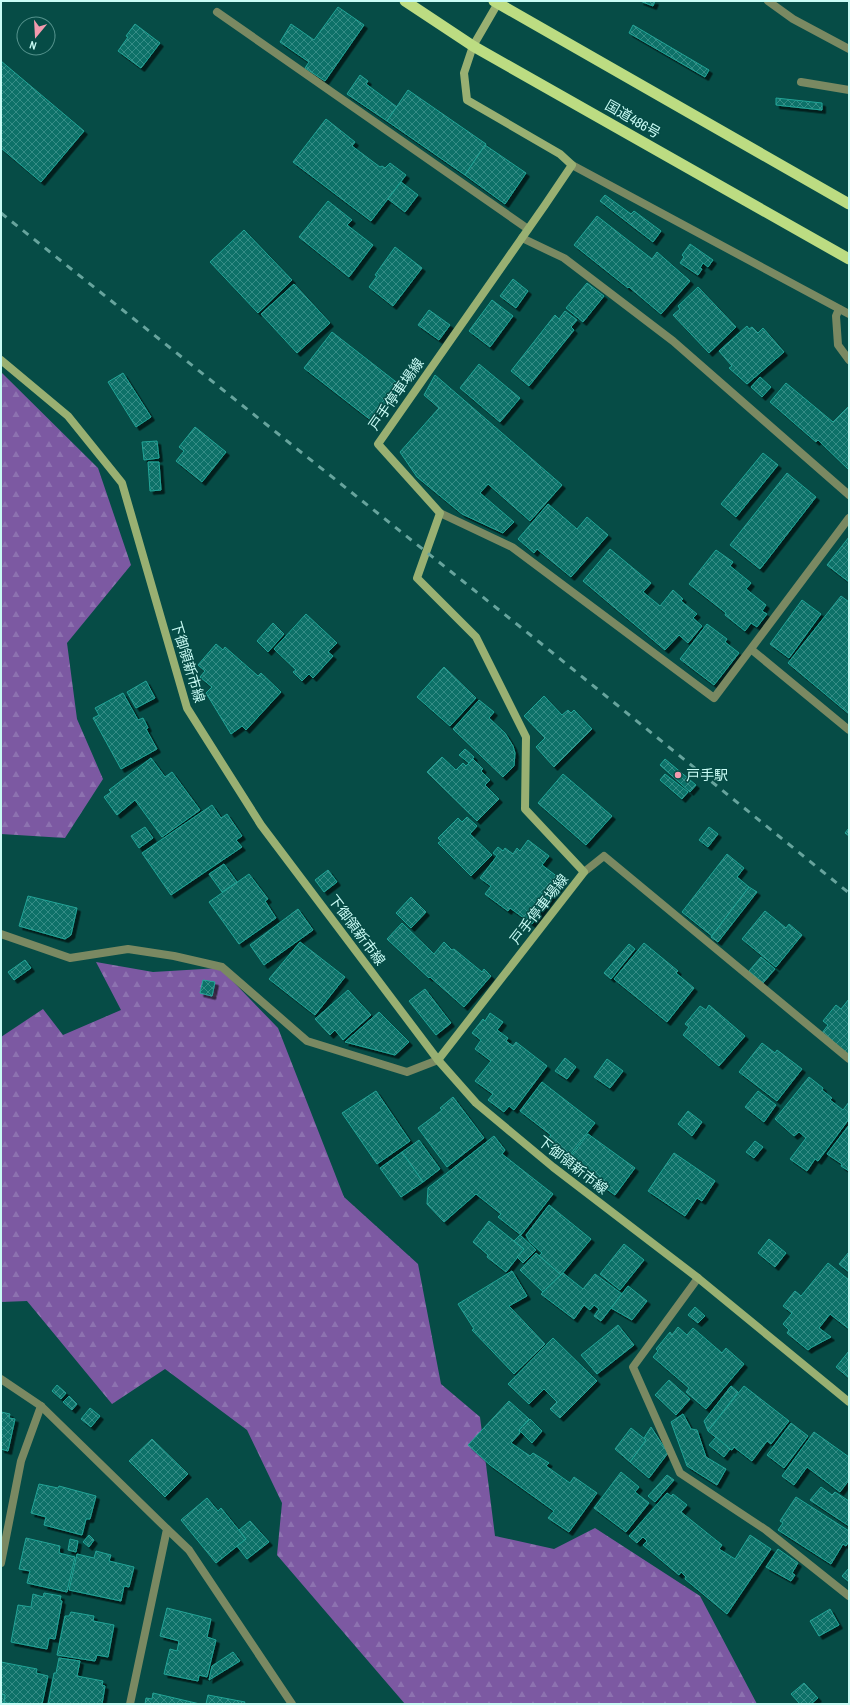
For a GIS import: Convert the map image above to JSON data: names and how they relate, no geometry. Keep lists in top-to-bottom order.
{
  "streets": {
    "highway": ["国道486号"],
    "main road": ["戸手停車場線", "下御領新市線"]
  },
  "crossings": [
    ["戸手停車場線", "下御領新市線"]
  ],
  "places": ["戸手駅"],
  "north": "bottom"
}
